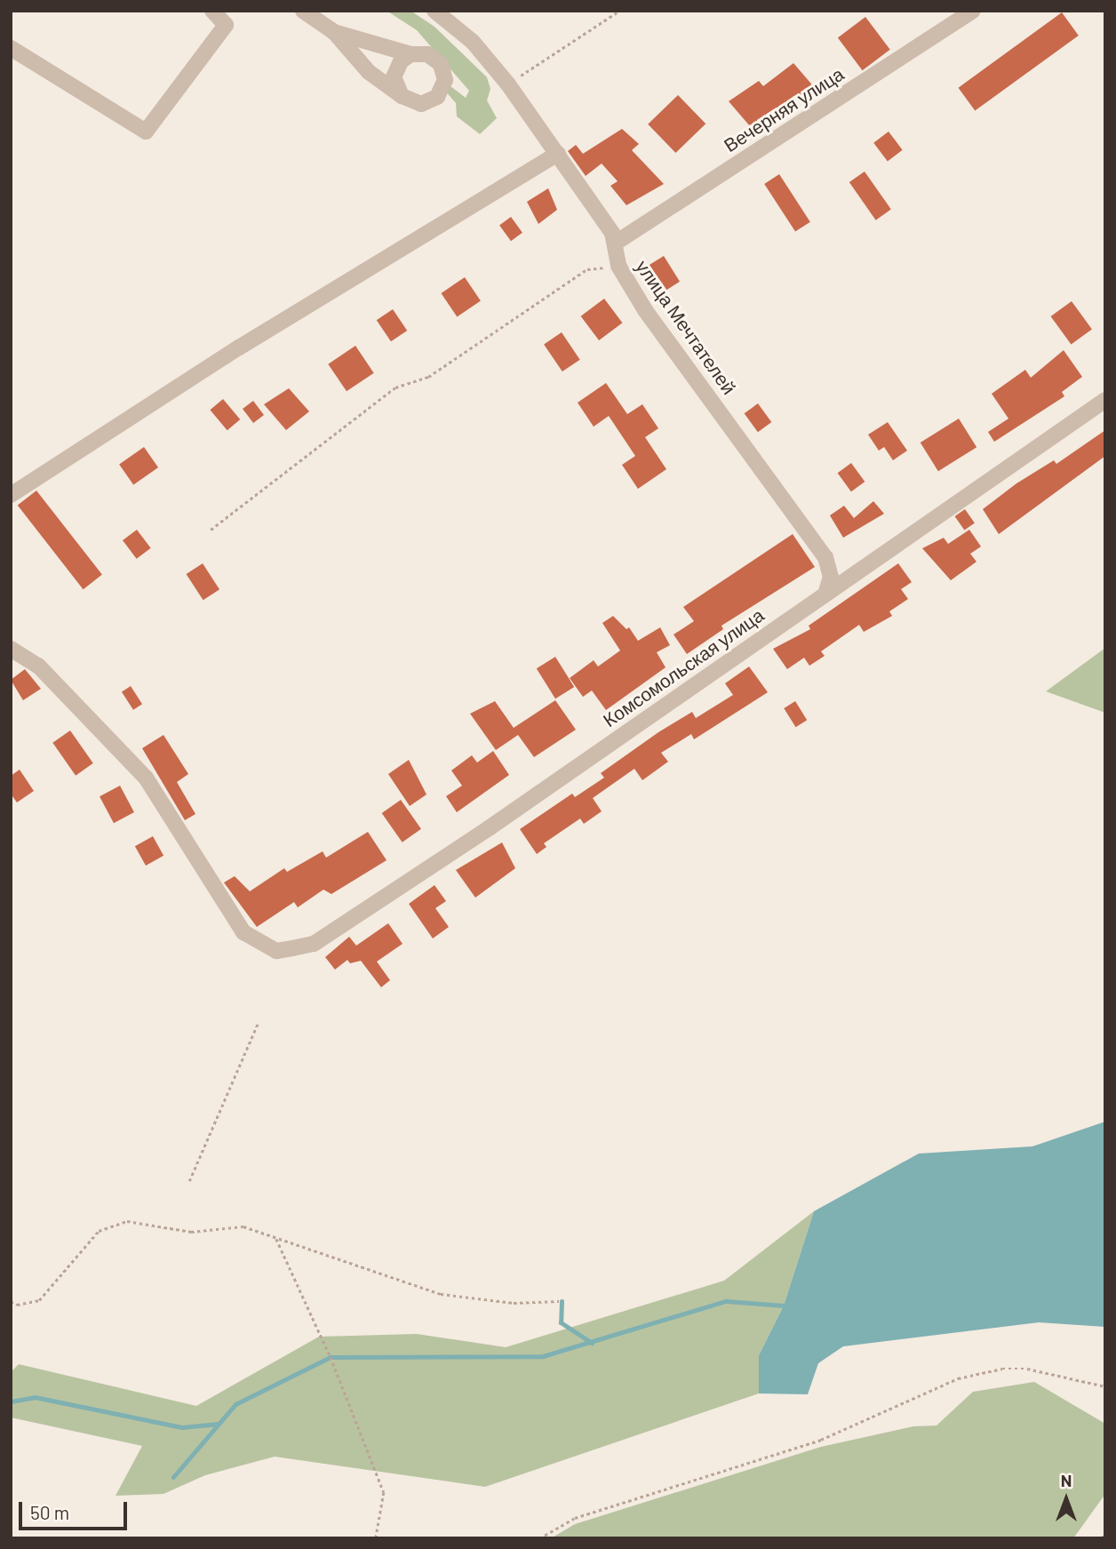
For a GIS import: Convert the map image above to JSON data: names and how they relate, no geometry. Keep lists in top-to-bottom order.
{
  "streets": {
    "street": ["Вечерняя улица", "улица Мечтателей", "Комсомольская улица"]
  },
  "crossings": [
    ["Вечерняя улица", "улица Мечтателей"]
  ],
  "scale_bar": "50 m",
  "north": "top"
}
